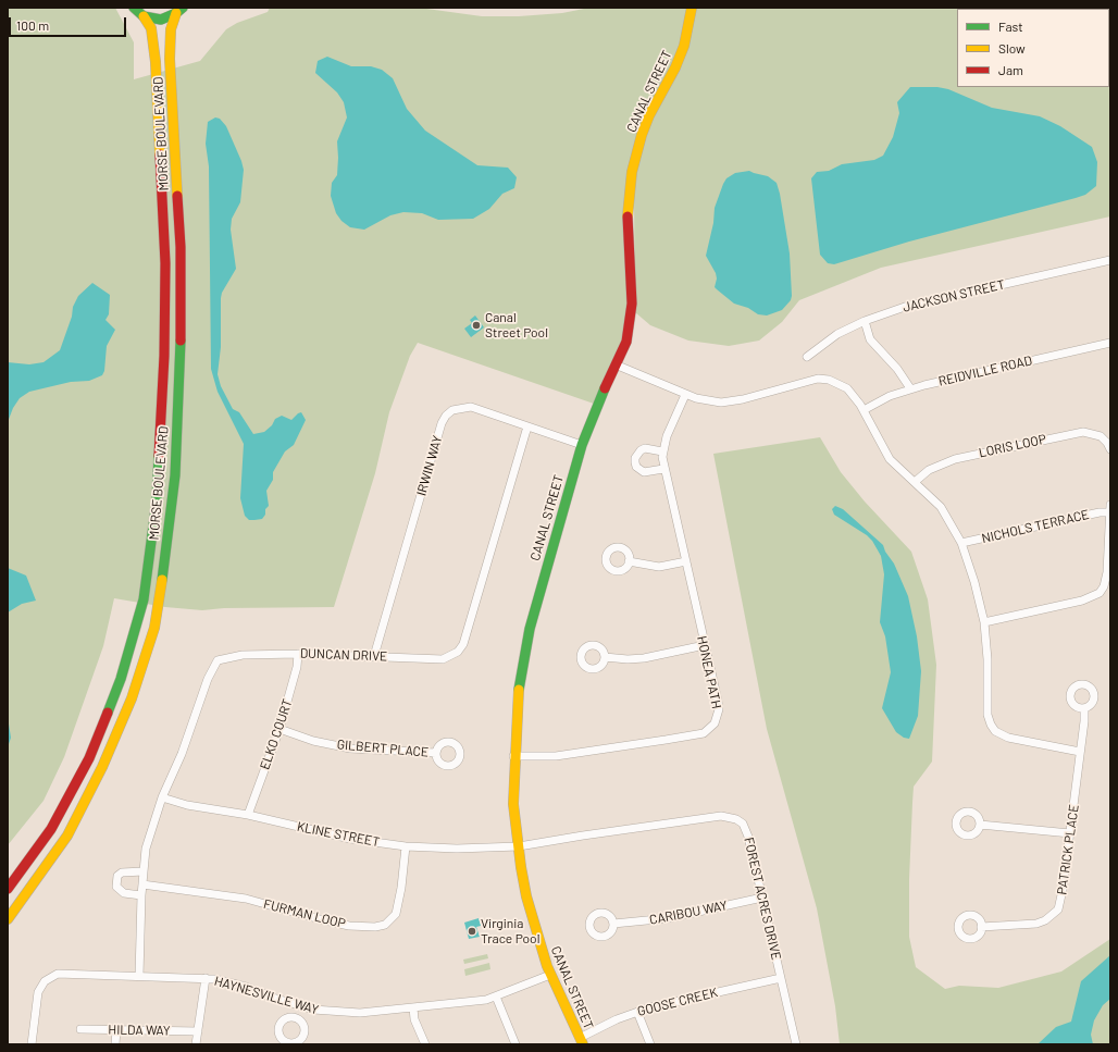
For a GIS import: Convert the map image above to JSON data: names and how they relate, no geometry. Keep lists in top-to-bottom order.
{
  "streets": {
    "main road": ["CANAL STREET", "MORSE BOULEVARD"],
    "street": [
      "JACKSON STREET",
      "REIDVILLE ROAD",
      "LORIS LOOP",
      "IRWIN WAY",
      "NICHOLS TERRACE",
      "DUNCAN DRIVE",
      "HONEA PATH",
      "ELKO COURT",
      "GILBERT PLACE",
      "KLINE STREET",
      "PATRICK PLACE",
      "FOREST ACRES DRIVE",
      "CARIBOU WAY",
      "FURMAN LOOP",
      "HAYNESVILLE WAY",
      "GOOSE CREEK",
      "HILDA WAY"
    ]
  },
  "crossings": [
    ["CANAL STREET", "IRWIN WAY"],
    ["CANAL STREET", "HONEA PATH"],
    ["CANAL STREET", "KLINE STREET"],
    ["CANAL STREET", "FOREST ACRES DRIVE"],
    ["CANAL STREET", "HAYNESVILLE WAY"],
    ["CANAL STREET", "GOOSE CREEK"],
    ["IRWIN WAY", "DUNCAN DRIVE"],
    ["DUNCAN DRIVE", "ELKO COURT"],
    ["DUNCAN DRIVE", "KLINE STREET"],
    ["DUNCAN DRIVE", "FURMAN LOOP"],
    ["DUNCAN DRIVE", "HAYNESVILLE WAY"],
    ["ELKO COURT", "GILBERT PLACE"],
    ["ELKO COURT", "KLINE STREET"],
    ["KLINE STREET", "FOREST ACRES DRIVE"],
    ["KLINE STREET", "FURMAN LOOP"],
    ["FOREST ACRES DRIVE", "CARIBOU WAY"],
    ["FOREST ACRES DRIVE", "GOOSE CREEK"]
  ],
  "places": ["Canal Street Pool", "Virginia Trace Pool"],
  "legend": ["Fast", "Slow", "Jam"],
  "scale_bar": "100 m"
}
